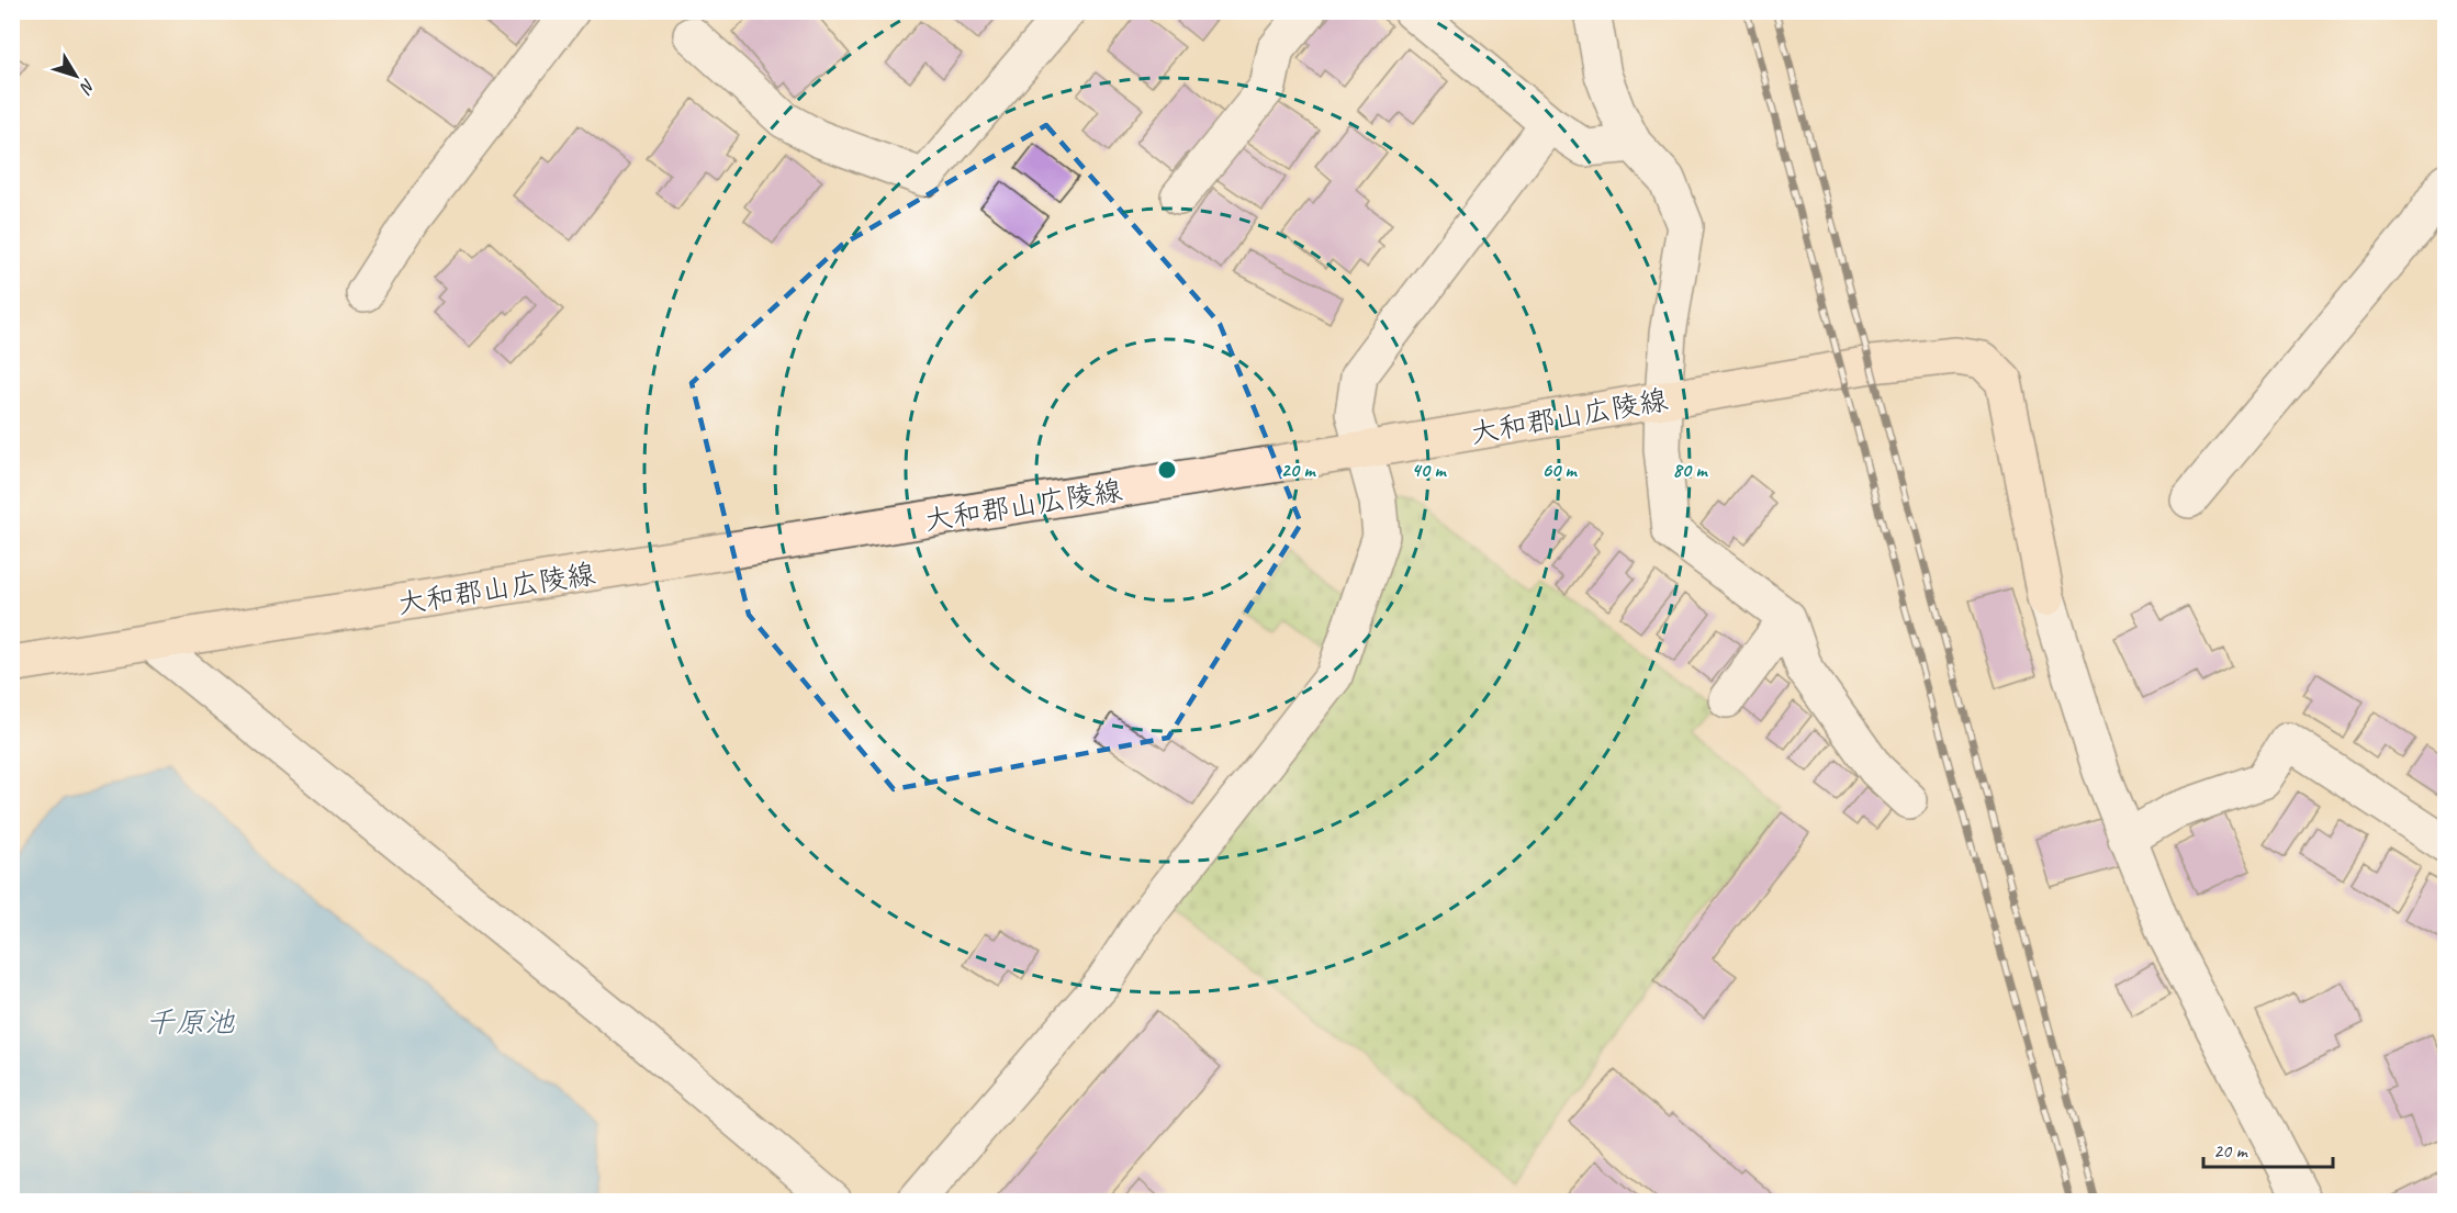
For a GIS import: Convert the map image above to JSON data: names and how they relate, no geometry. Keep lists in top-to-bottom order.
{
  "streets": {
    "main road": ["大和郡山広陵線"]
  },
  "water": ["千原池"],
  "scale_bar": "20 m",
  "north": "bottom right",
  "rings": [
    "20 m",
    "40 m",
    "60 m",
    "80 m"
  ]
}
